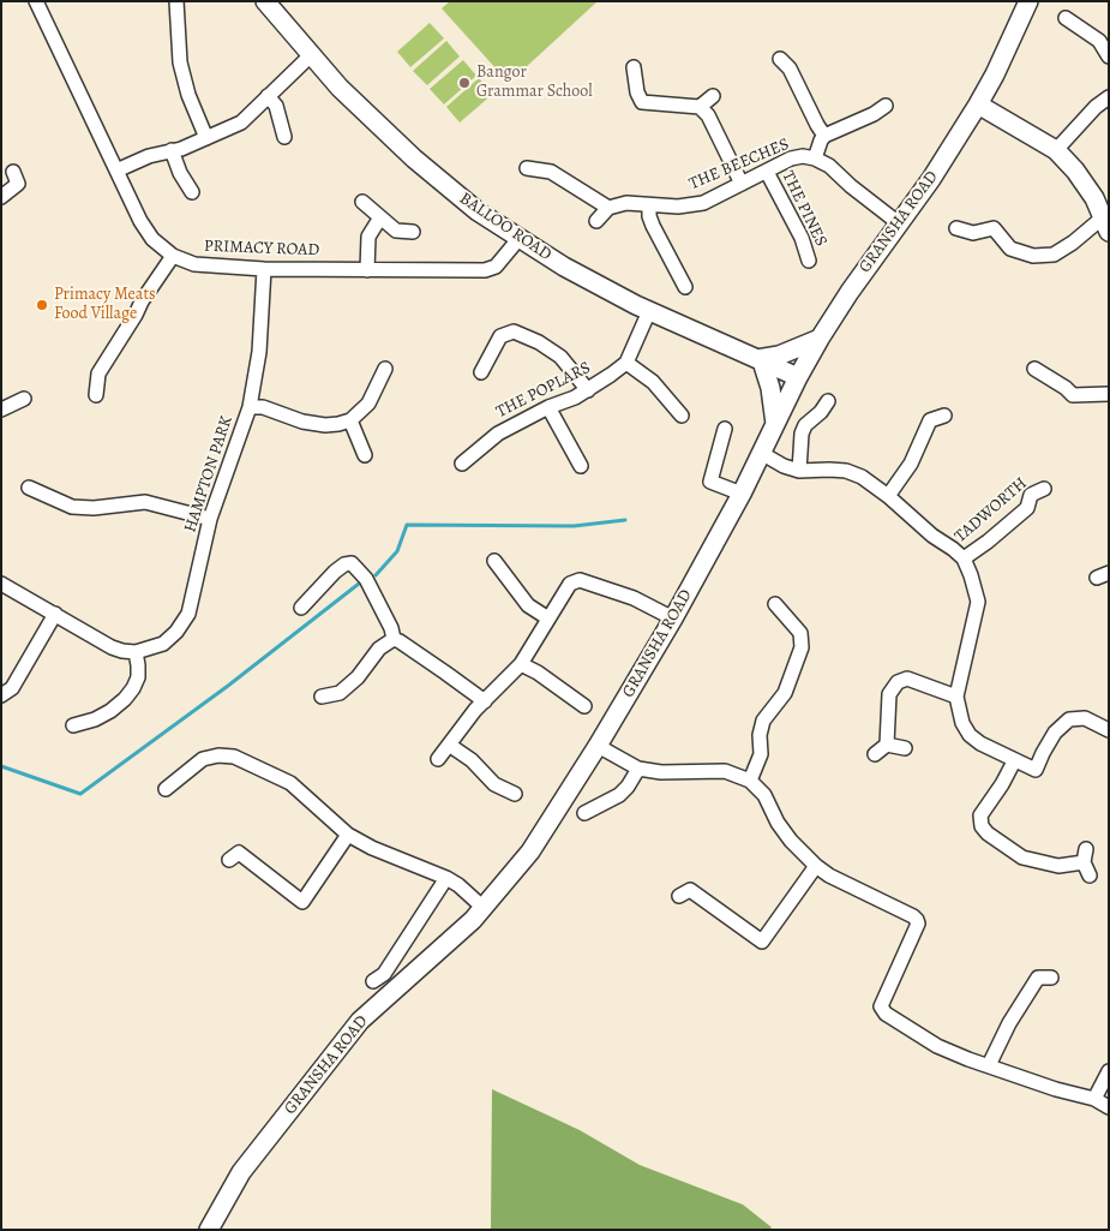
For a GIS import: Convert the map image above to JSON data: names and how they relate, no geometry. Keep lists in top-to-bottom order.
{
  "streets": {
    "street": [
      "THE BEECHES",
      "THE PINES",
      "GRANSHA ROAD",
      "BALLOO ROAD",
      "PRIMACY ROAD",
      "THE POPLARS",
      "HAMPTON PARK",
      "TADWORTH"
    ]
  },
  "crossings": [
    ["THE BEECHES", "THE PINES"],
    ["THE BEECHES", "GRANSHA ROAD"],
    ["GRANSHA ROAD", "BALLOO ROAD"],
    ["GRANSHA ROAD", "TADWORTH"],
    ["BALLOO ROAD", "PRIMACY ROAD"],
    ["PRIMACY ROAD", "HAMPTON PARK"]
  ],
  "places": ["Bangor Grammar School", "Primacy Meats Food Village"]
}
